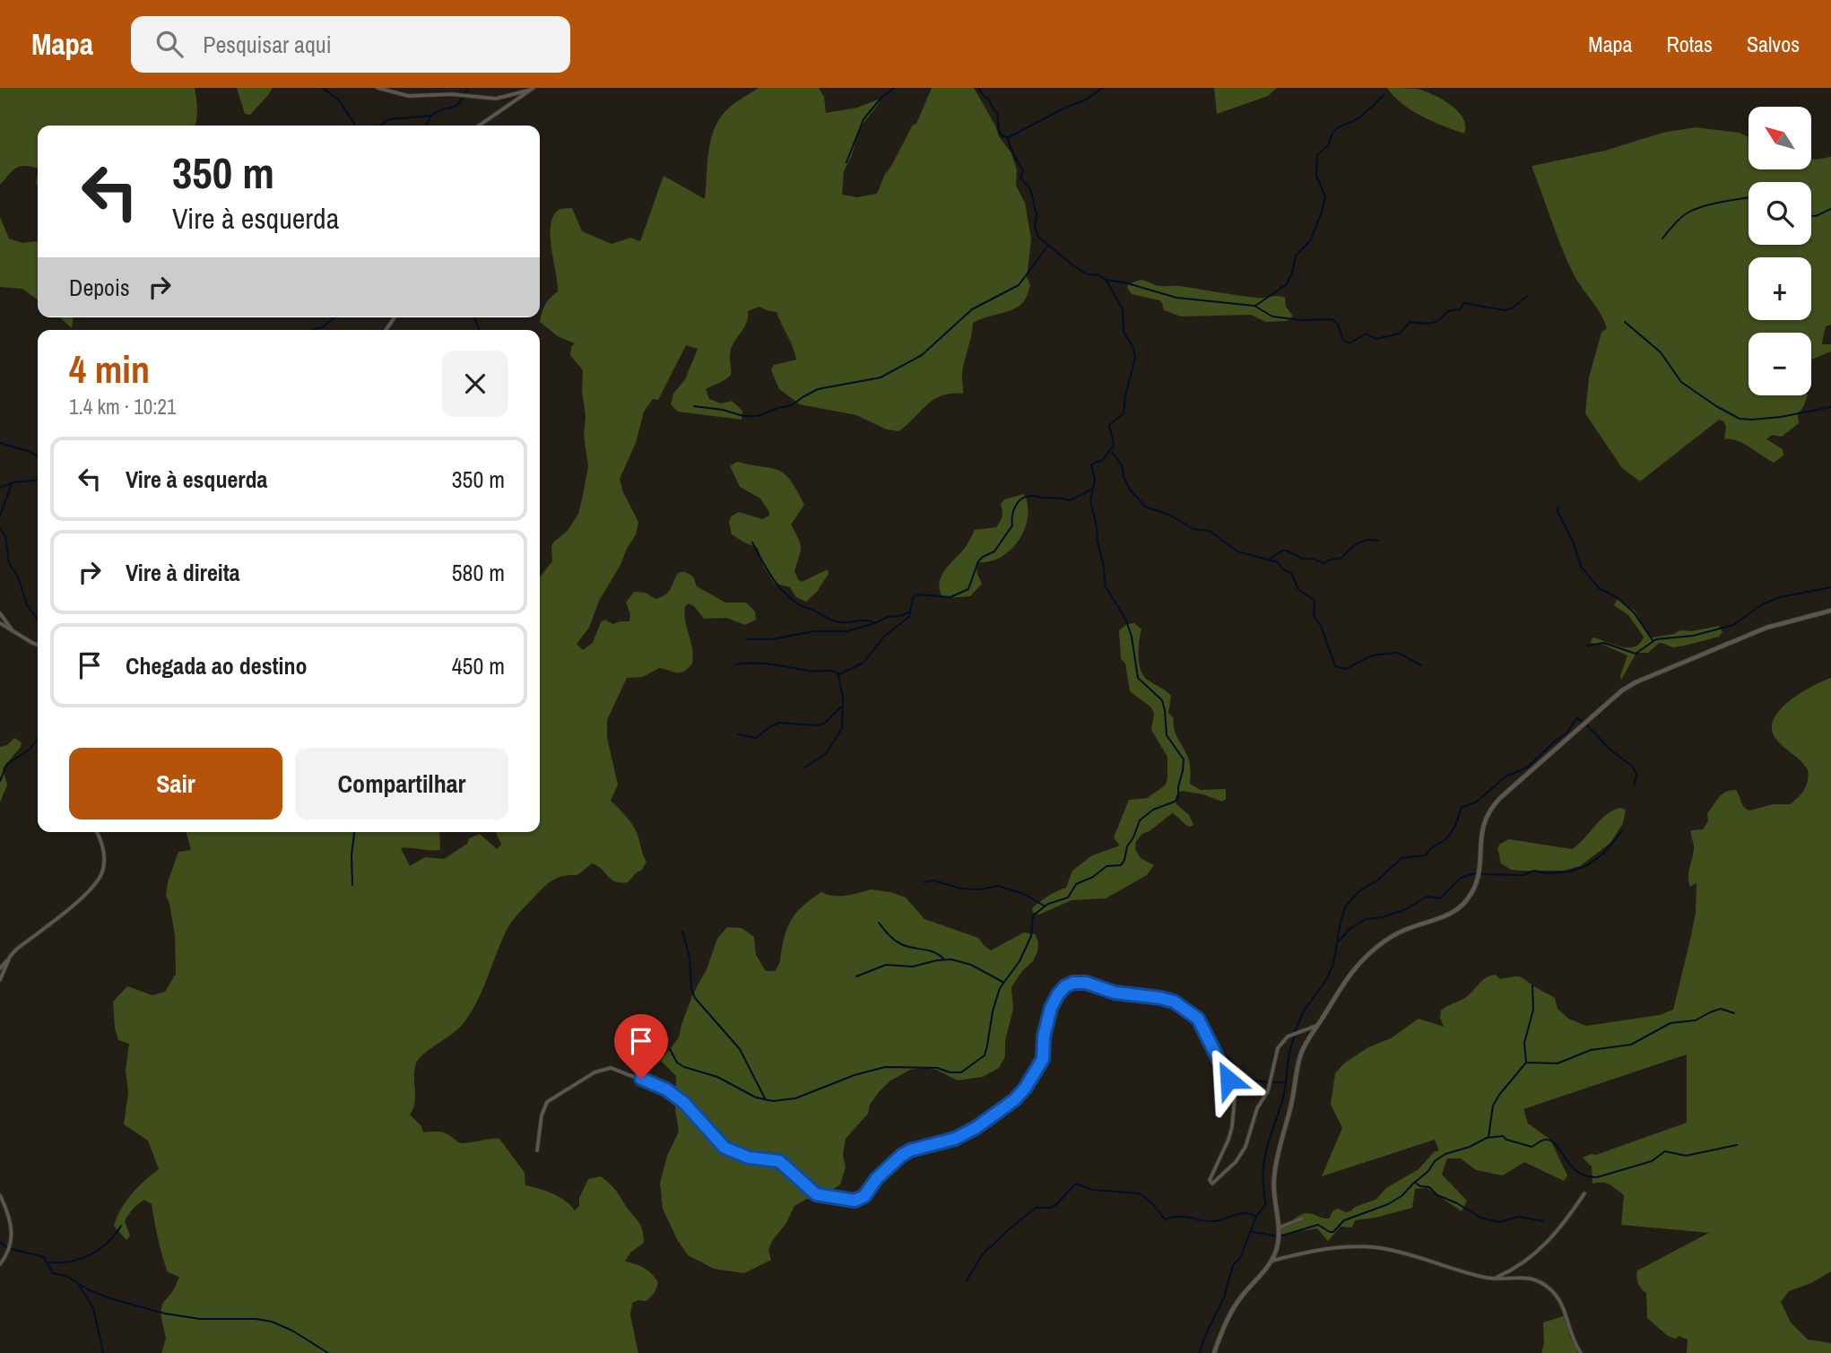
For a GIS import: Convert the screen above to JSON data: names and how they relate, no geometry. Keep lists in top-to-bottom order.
{
  "north": "top left",
  "page": {
    "header": "Mapa",
    "search": "Pesquisar aqui",
    "nav": ["Mapa", "Rotas", "Salvos"],
    "map_buttons": ["+", "−"],
    "turn": ["350 m", "Vire à esquerda"],
    "then": "Depois",
    "heading": ["4 min", "1.4 km · 10:21"],
    "list": [
      {
        "name": "Vire à esquerda",
        "value": "350 m"
      },
      {
        "name": "Vire à direita",
        "value": "580 m"
      },
      {
        "name": "Chegada ao destino",
        "value": "450 m"
      }
    ],
    "buttons": ["Sair", "Compartilhar"]
  }
}
